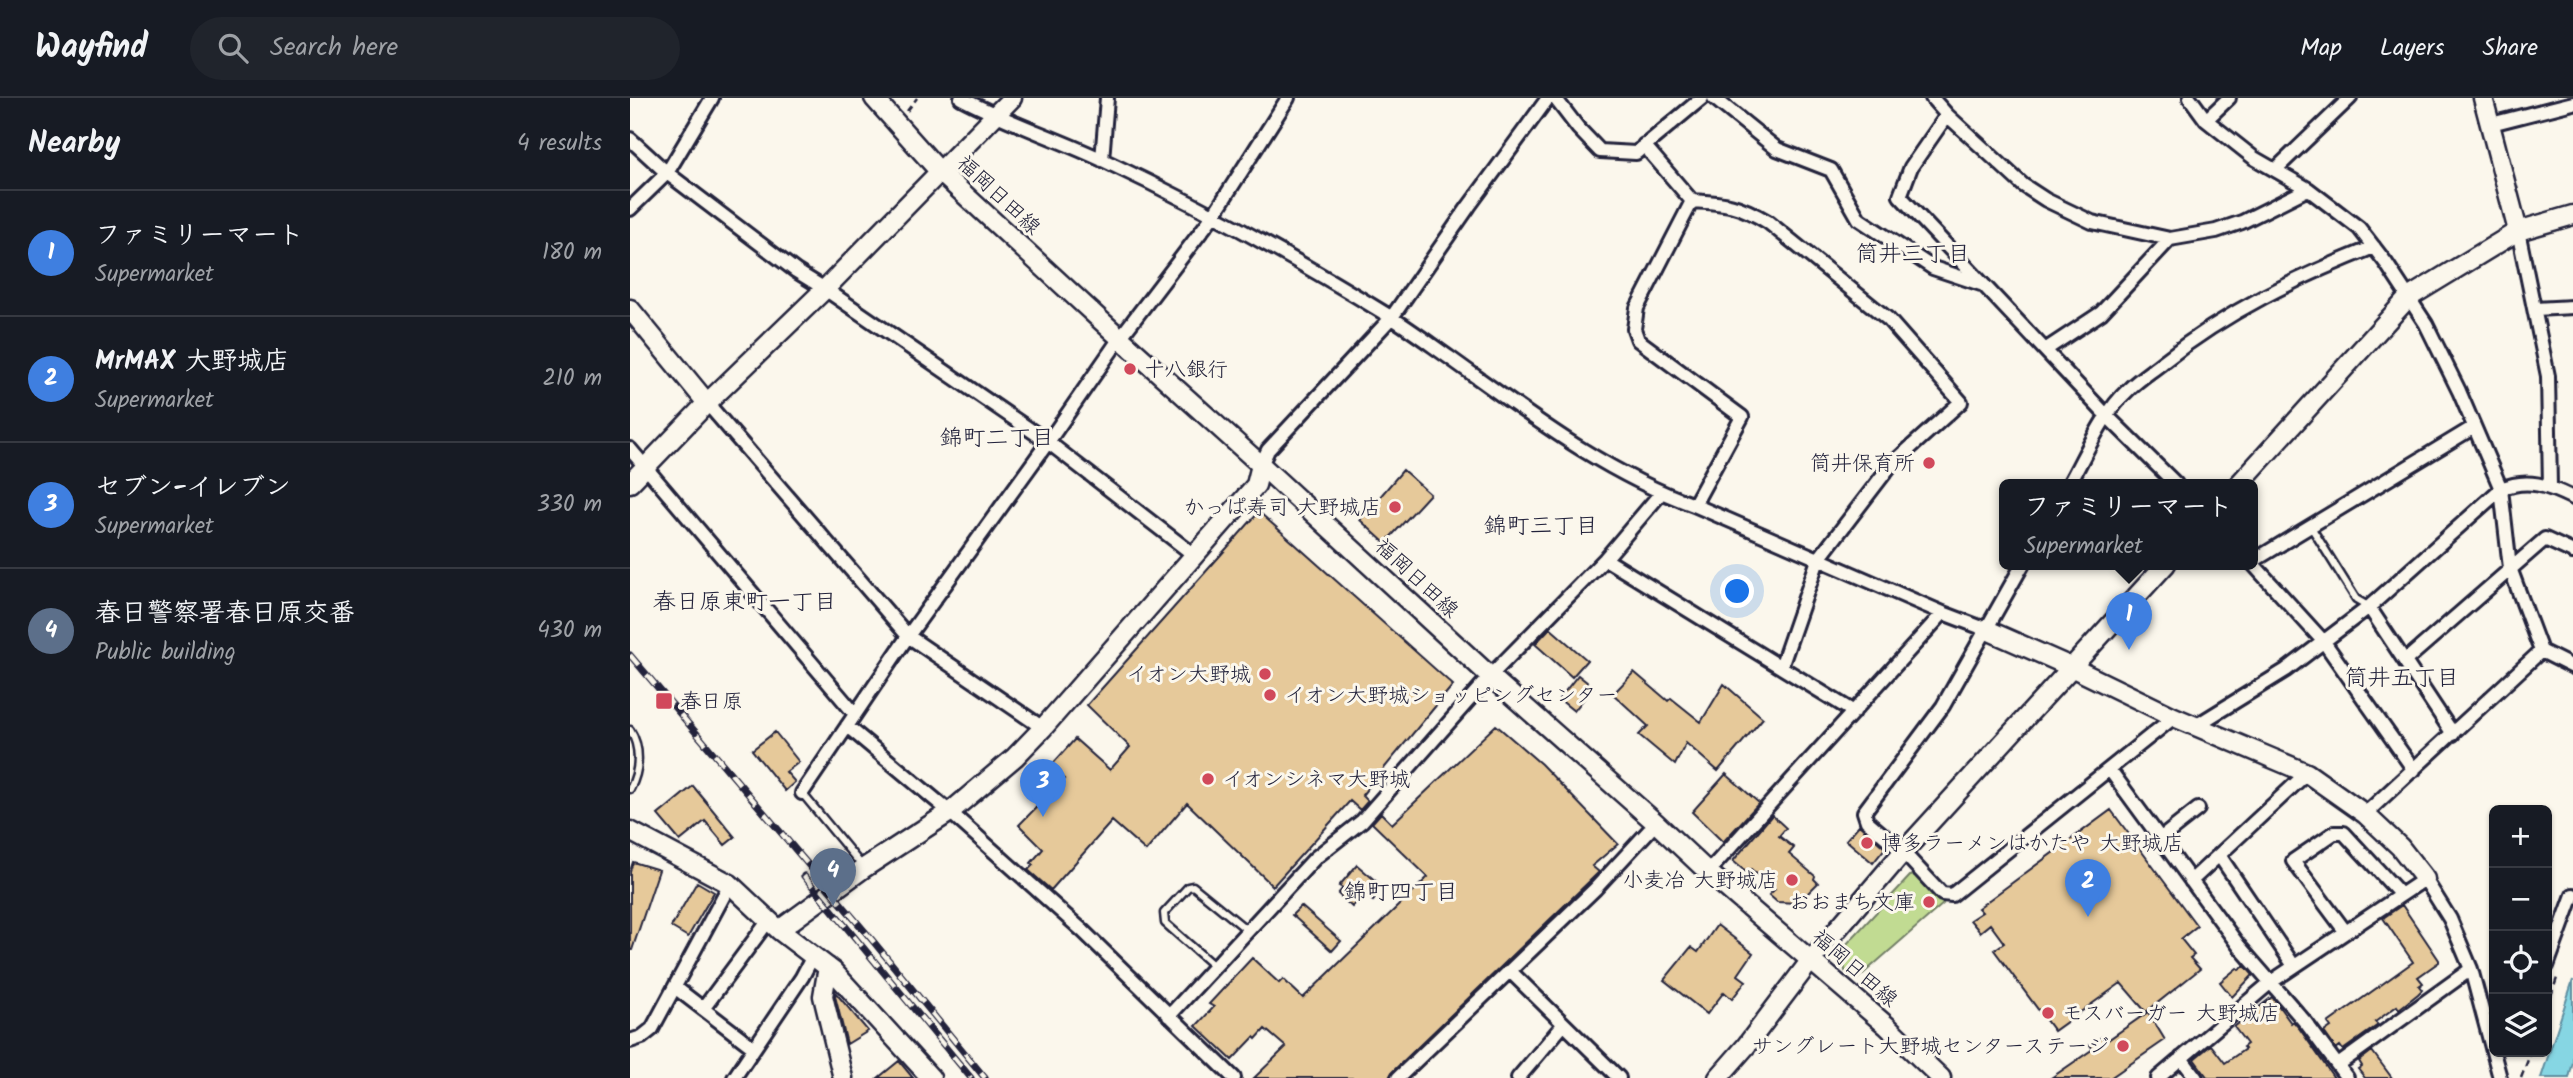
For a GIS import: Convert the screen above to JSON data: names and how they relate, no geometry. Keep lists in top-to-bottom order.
{
  "streets": {
    "street": ["福岡日田線"]
  },
  "districts": [
    "筒井三丁目",
    "錦町二丁目",
    "錦町三丁目",
    "春日原東町一丁目",
    "筒井五丁目",
    "錦町四丁目"
  ],
  "places": {
    "other": [
      "十八銀行",
      "筒井保育所",
      "かっぱ寿司 大野城店",
      "イオン大野城",
      "イオン大野城ショッピングセンター",
      "イオンシネマ大野城",
      "博多ラーメンはかたや 大野城店",
      "小麦冶 大野城店",
      "おおまち文庫",
      "モスバーガー 大野城店",
      "サングレート大野城センターステージ"
    ],
    "transit": ["春日原"]
  },
  "page": {
    "header": "Wayfind",
    "search": "Search here",
    "nav": ["Map", "Layers", "Share"],
    "heading": ["Nearby", "4 results"],
    "list": [
      {
        "mark": "1",
        "name": "ファミリーマート",
        "note": "Supermarket",
        "value": "180 m"
      },
      {
        "mark": "2",
        "name": "MrMAX 大野城店",
        "note": "Supermarket",
        "value": "210 m"
      },
      {
        "mark": "3",
        "name": "セブン-イレブン",
        "note": "Supermarket",
        "value": "330 m"
      },
      {
        "mark": "4",
        "name": "春日警察署春日原交番",
        "note": "Public building",
        "value": "430 m"
      }
    ],
    "popup": ["ファミリーマート", "Supermarket"],
    "pins": [
      "1",
      "3",
      "4",
      "2"
    ],
    "map_buttons": ["+", "−"]
  }
}
